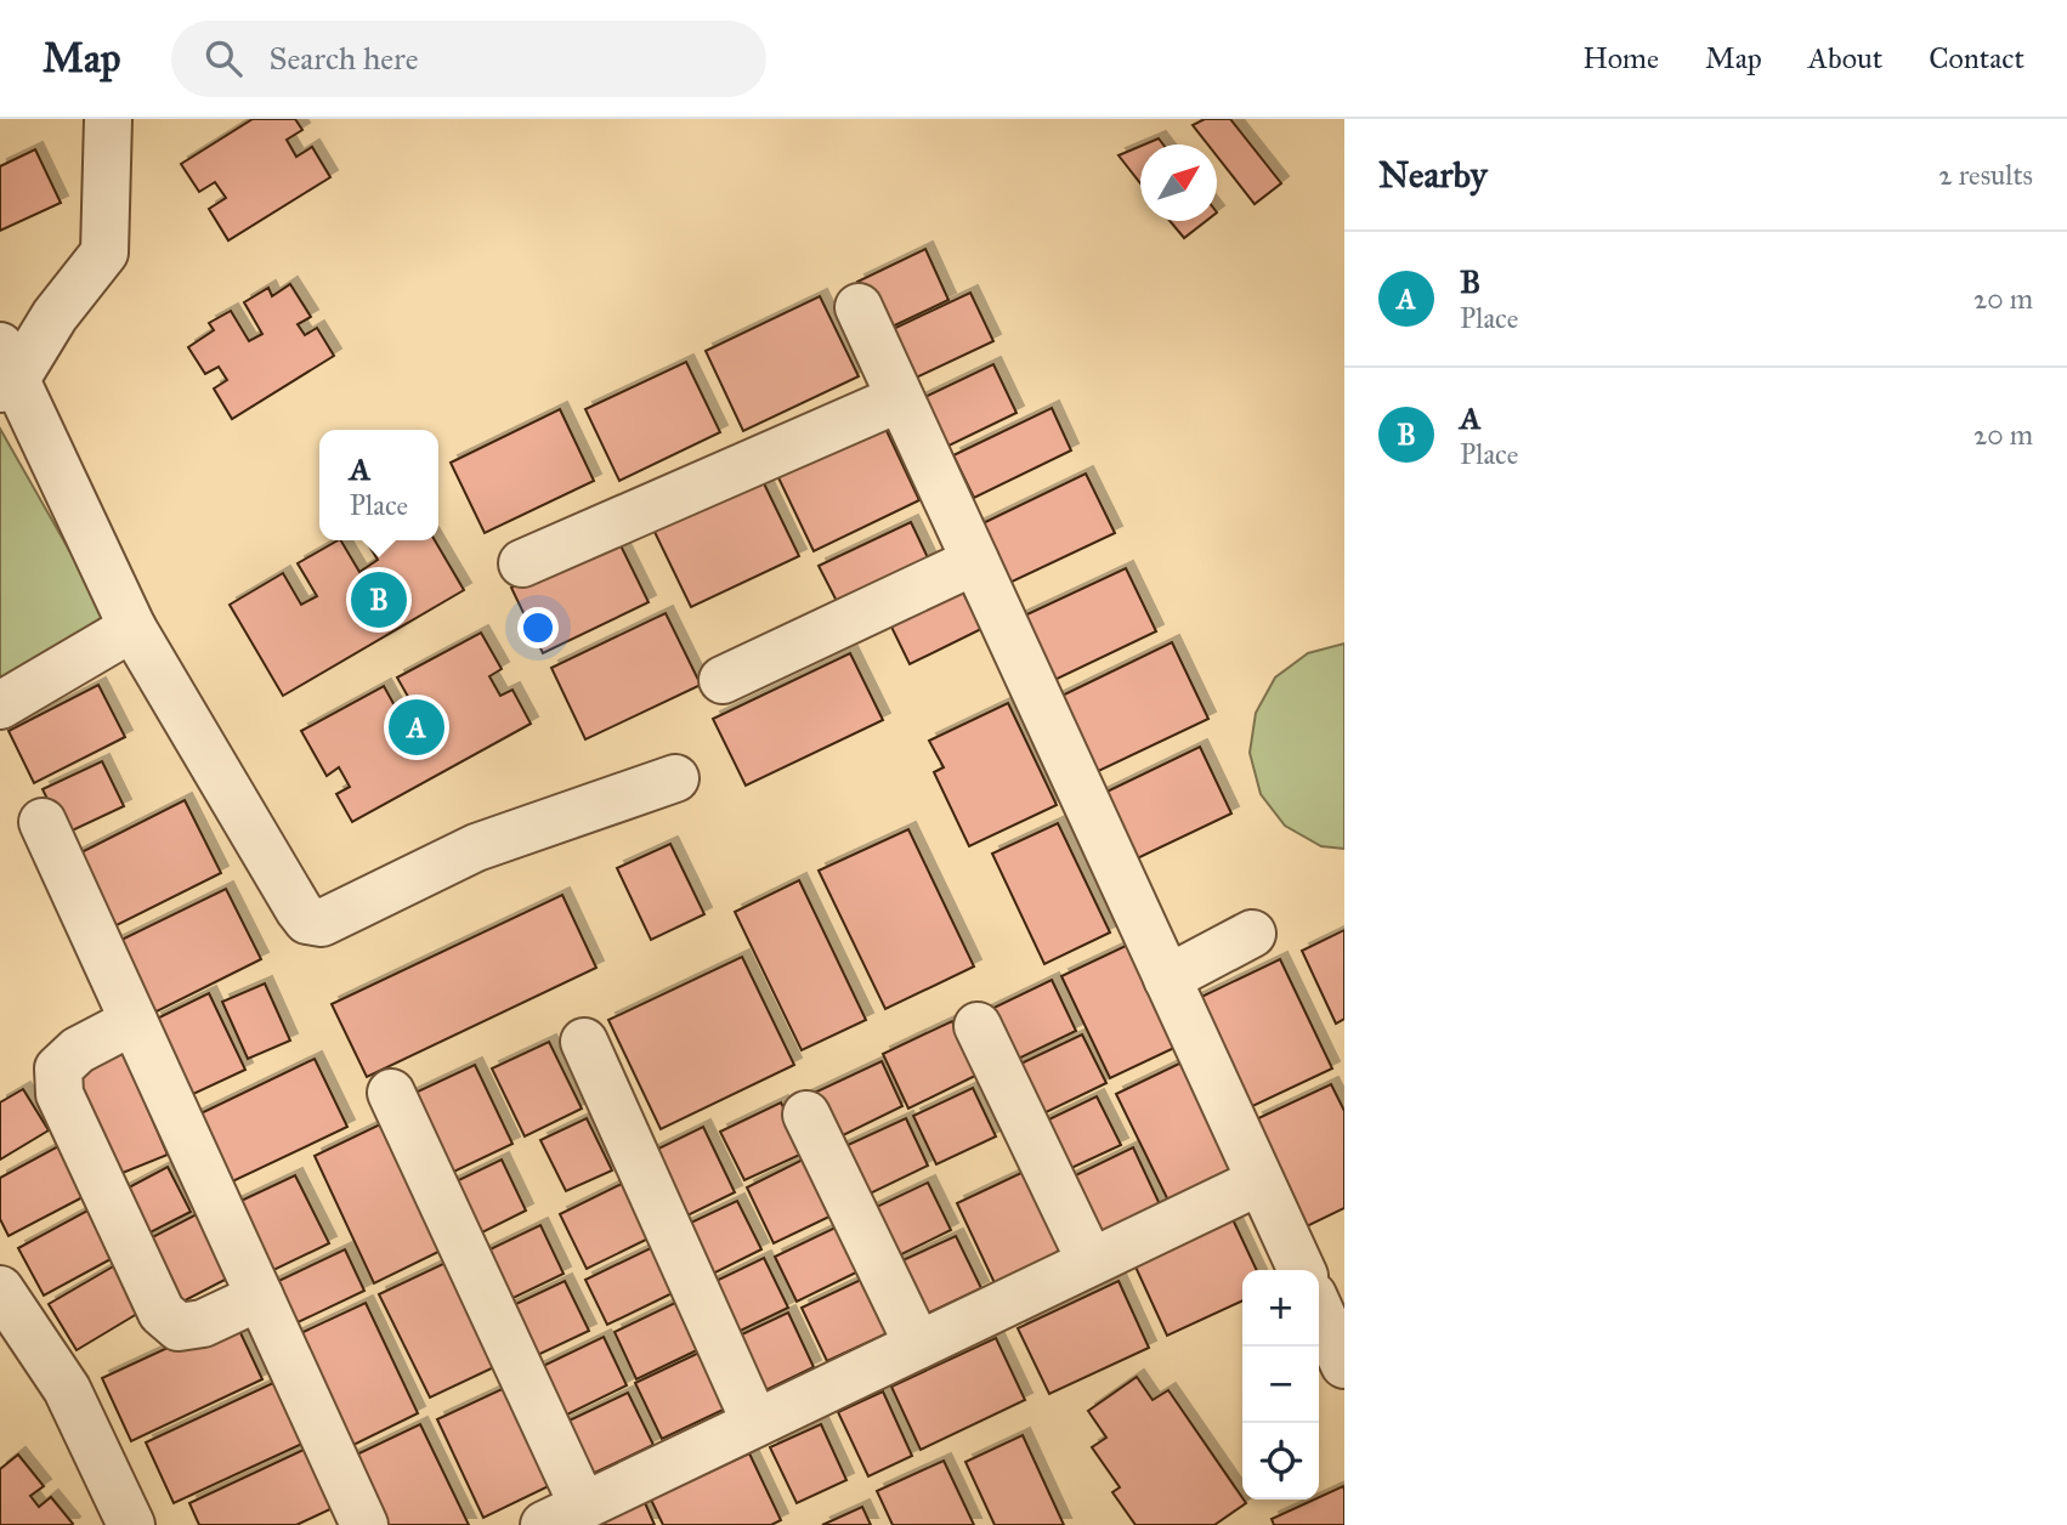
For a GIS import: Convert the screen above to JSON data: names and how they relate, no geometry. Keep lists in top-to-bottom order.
{
  "north": "top right",
  "page": {
    "header": "Map",
    "search": "Search here",
    "nav": [
      "Home",
      "Map",
      "About",
      "Contact"
    ],
    "heading": ["Nearby", "2 results"],
    "list": [
      {
        "mark": "A",
        "name": "B",
        "note": "Place",
        "value": "20 m"
      },
      {
        "mark": "B",
        "name": "A",
        "note": "Place",
        "value": "20 m"
      }
    ],
    "popup": ["A", "Place"],
    "pins": ["B", "A"],
    "map_buttons": ["+", "−"]
  }
}
